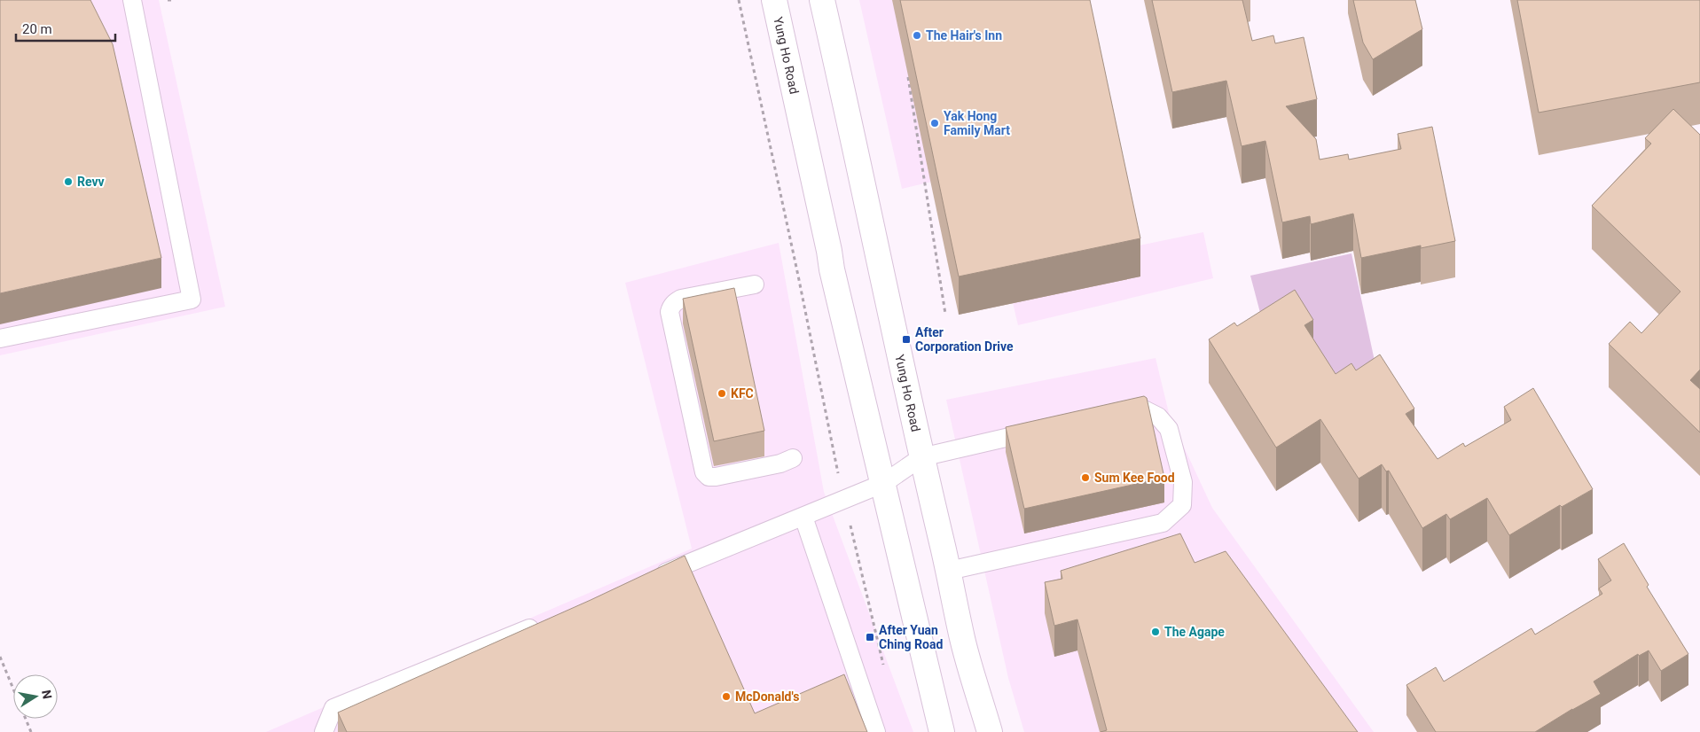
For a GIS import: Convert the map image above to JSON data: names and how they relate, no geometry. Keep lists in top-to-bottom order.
{
  "streets": {
    "street": ["Yung Ho Road"]
  },
  "places": {
    "other": [
      "The Hair's Inn",
      "Yak Hong Family Mart",
      "Revv",
      "KFC",
      "Sum Kee Food",
      "The Agape",
      "McDonald's"
    ],
    "transit": ["After Corporation Drive", "After Yuan Ching Road"]
  },
  "scale_bar": "20 m",
  "north": "right"
}
